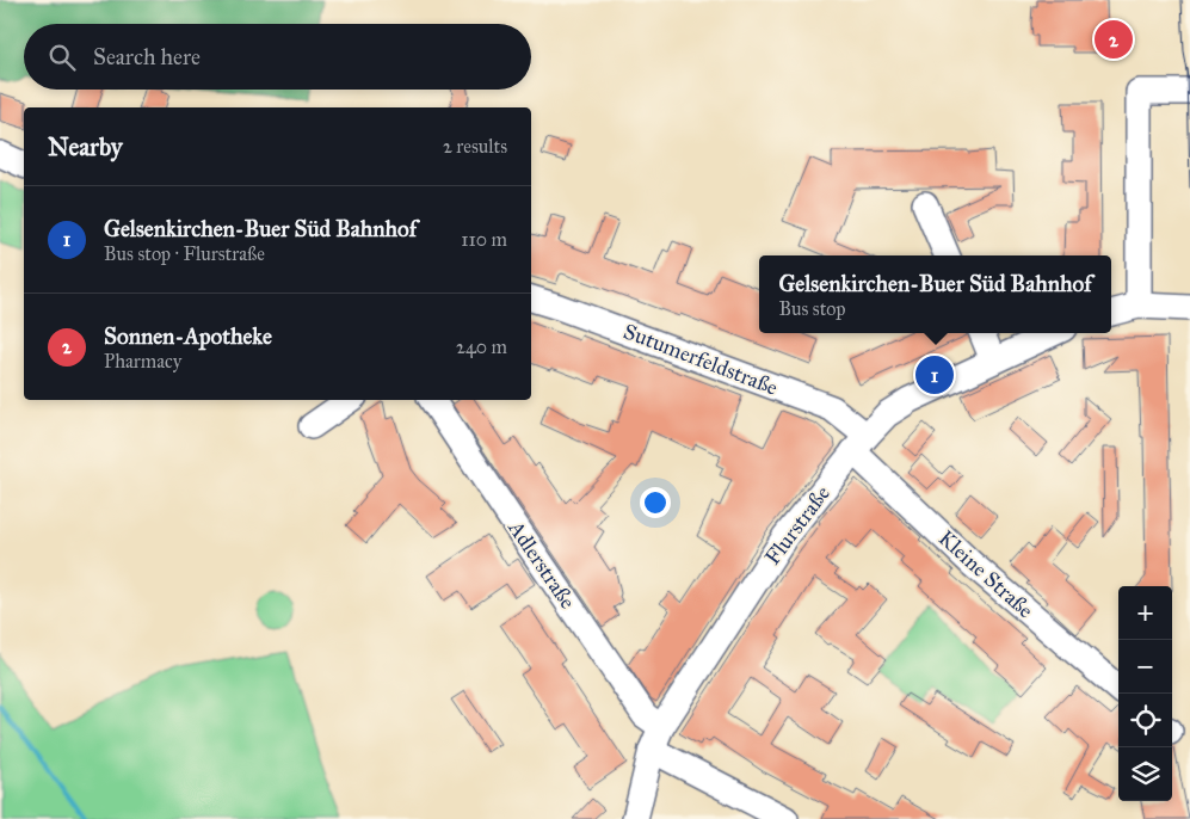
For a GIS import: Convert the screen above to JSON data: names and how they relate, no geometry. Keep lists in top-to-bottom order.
{
  "streets": {
    "street": [
      "Sutumerfeldstraße",
      "Flurstraße",
      "Adlerstraße",
      "Kleine Straße"
    ]
  },
  "crossings": [
    ["Sutumerfeldstraße", "Flurstraße"],
    ["Sutumerfeldstraße", "Kleine Straße"],
    ["Flurstraße", "Adlerstraße"],
    ["Flurstraße", "Kleine Straße"]
  ],
  "page": {
    "pins": ["2", "1"],
    "search": "Search here",
    "heading": ["Nearby", "2 results"],
    "list": [
      {
        "mark": "1",
        "name": "Gelsenkirchen-Buer Süd Bahnhof",
        "note": "Bus stop · Flurstraße",
        "value": "110 m"
      },
      {
        "mark": "2",
        "name": "Sonnen-Apotheke",
        "note": "Pharmacy",
        "value": "240 m"
      }
    ],
    "popup": ["Gelsenkirchen-Buer Süd Bahnhof", "Bus stop"],
    "map_buttons": ["+", "−"]
  }
}
